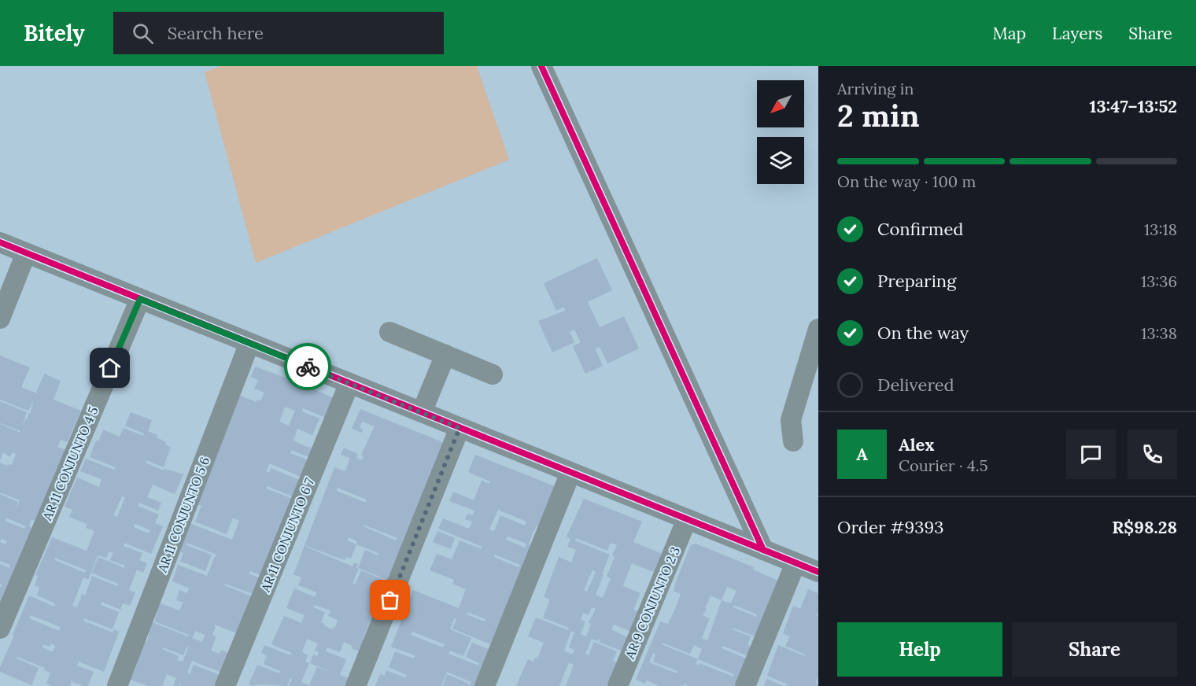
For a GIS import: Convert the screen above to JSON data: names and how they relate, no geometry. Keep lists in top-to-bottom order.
{
  "streets": {
    "street": [
      "AR 11 CONJUNTO 4 5",
      "AR 11 CONJUNTO 5 6",
      "AR 11 CONJUNTO 6 7",
      "AR 9 CONJUNTO 2 3"
    ]
  },
  "north": "bottom left",
  "page": {
    "header": "Bitely",
    "search": "Search here",
    "nav": ["Map", "Layers", "Share"],
    "heading": ["2 min", "Arriving in", "13:47–13:52"],
    "panel": [
      "Alex",
      "Courier · 4.5",
      "Order #9393",
      "R$98.28"
    ],
    "bar": "On the way · 100 m",
    "list": [
      ["Confirmed", "13:18"],
      ["Preparing", "13:36"],
      ["On the way", "13:38"],
      "Delivered"
    ],
    "round": "A",
    "buttons": ["Help", "Share"]
  }
}
